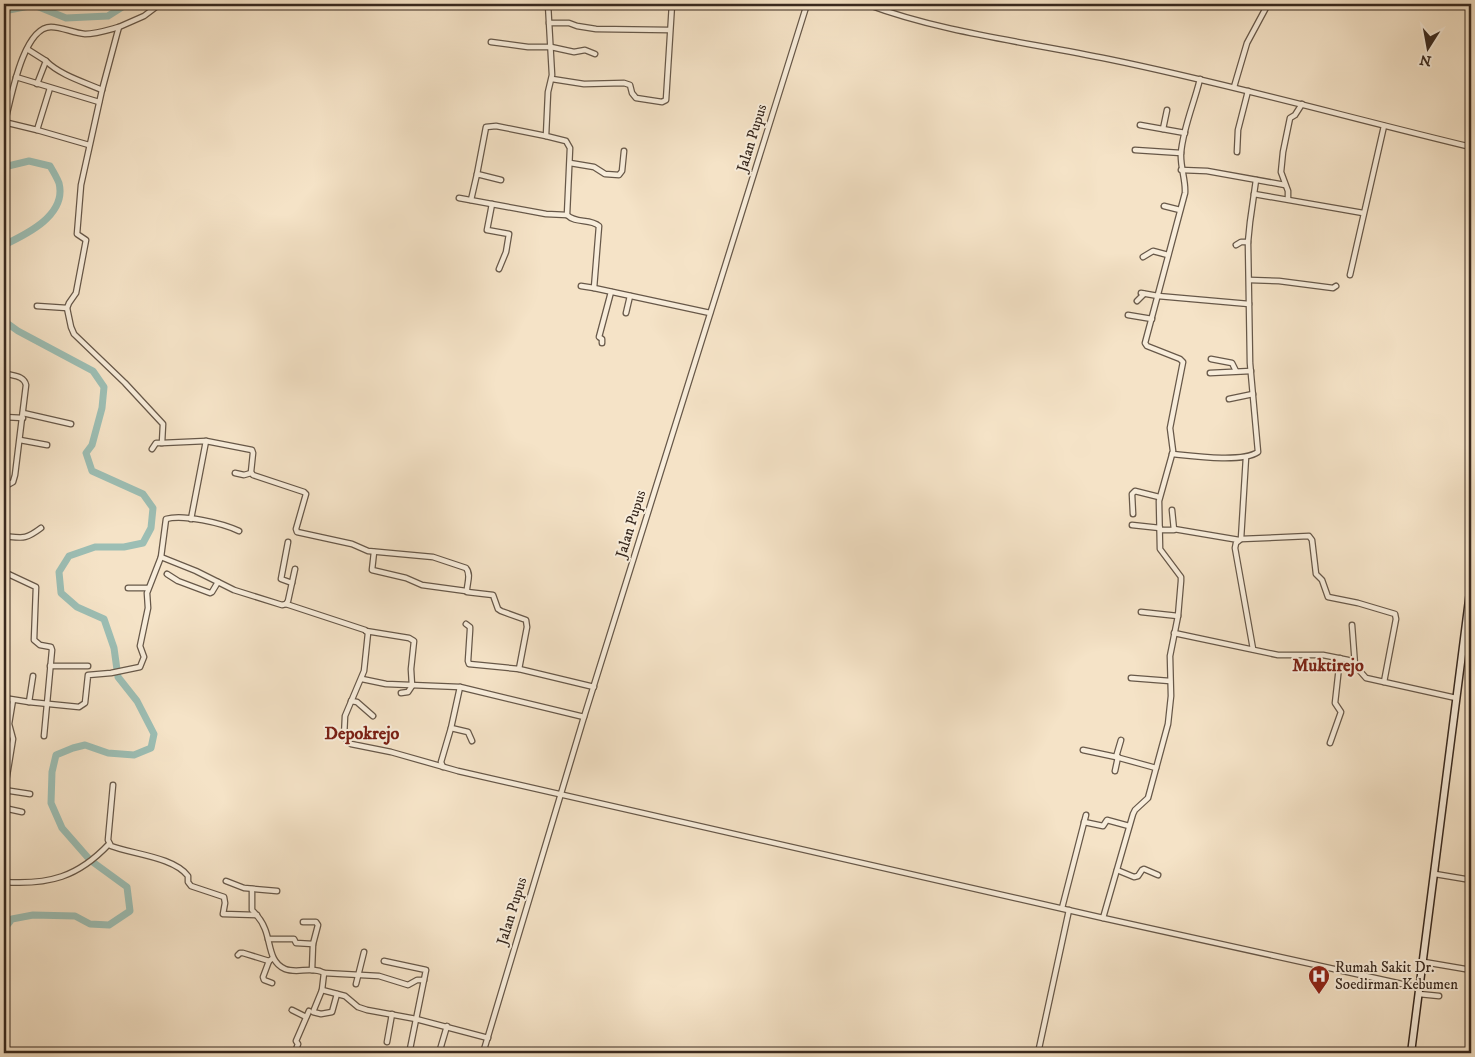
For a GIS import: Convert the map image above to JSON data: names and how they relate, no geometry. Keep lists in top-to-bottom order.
{
  "streets": {
    "street": ["Jalan Pupus"]
  },
  "districts": ["Muktirejo", "Depokrejo"],
  "places": {
    "hospital": ["Rumah Sakit Dr. Soedirman Kebumen"]
  },
  "north": "bottom"
}
